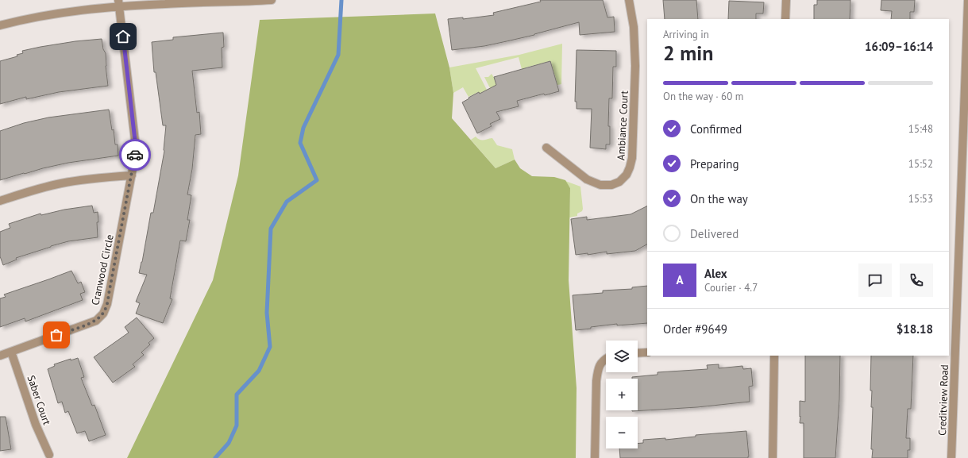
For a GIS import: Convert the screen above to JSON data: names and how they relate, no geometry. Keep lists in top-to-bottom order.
{
  "streets": {
    "street": [
      "Ambiance Court",
      "Cranwood Circle",
      "Saber Court",
      "Creditview Road"
    ]
  },
  "crossings": [
    ["Cranwood Circle", "Saber Court"]
  ],
  "page": {
    "heading": ["2 min", "Arriving in", "16:09–16:14"],
    "panel": [
      "Alex",
      "Courier · 4.7",
      "Order #9649",
      "$18.18"
    ],
    "bar": "On the way · 60 m",
    "list": [
      ["Confirmed", "15:48"],
      ["Preparing", "15:52"],
      ["On the way", "15:53"],
      "Delivered"
    ],
    "round": "A",
    "map_buttons": ["+", "−"]
  }
}
